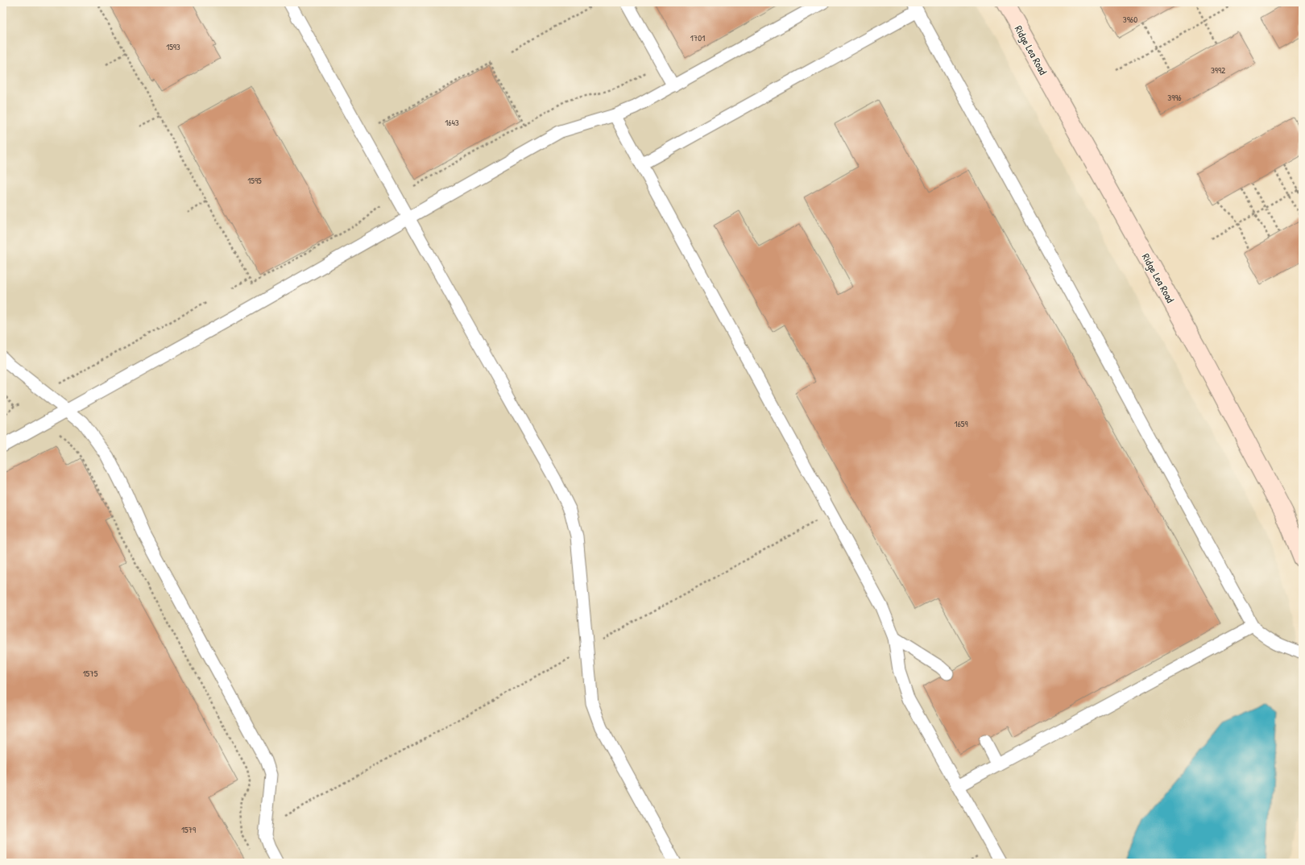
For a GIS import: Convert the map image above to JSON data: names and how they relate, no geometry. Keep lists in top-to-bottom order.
{
  "streets": {
    "street": ["Ridge Lea Road"]
  },
  "house_numbers": [
    "3960",
    "1701",
    "1593",
    "3992",
    "3996",
    "1643",
    "1595",
    "1659",
    "1575",
    "1579"
  ]
}
